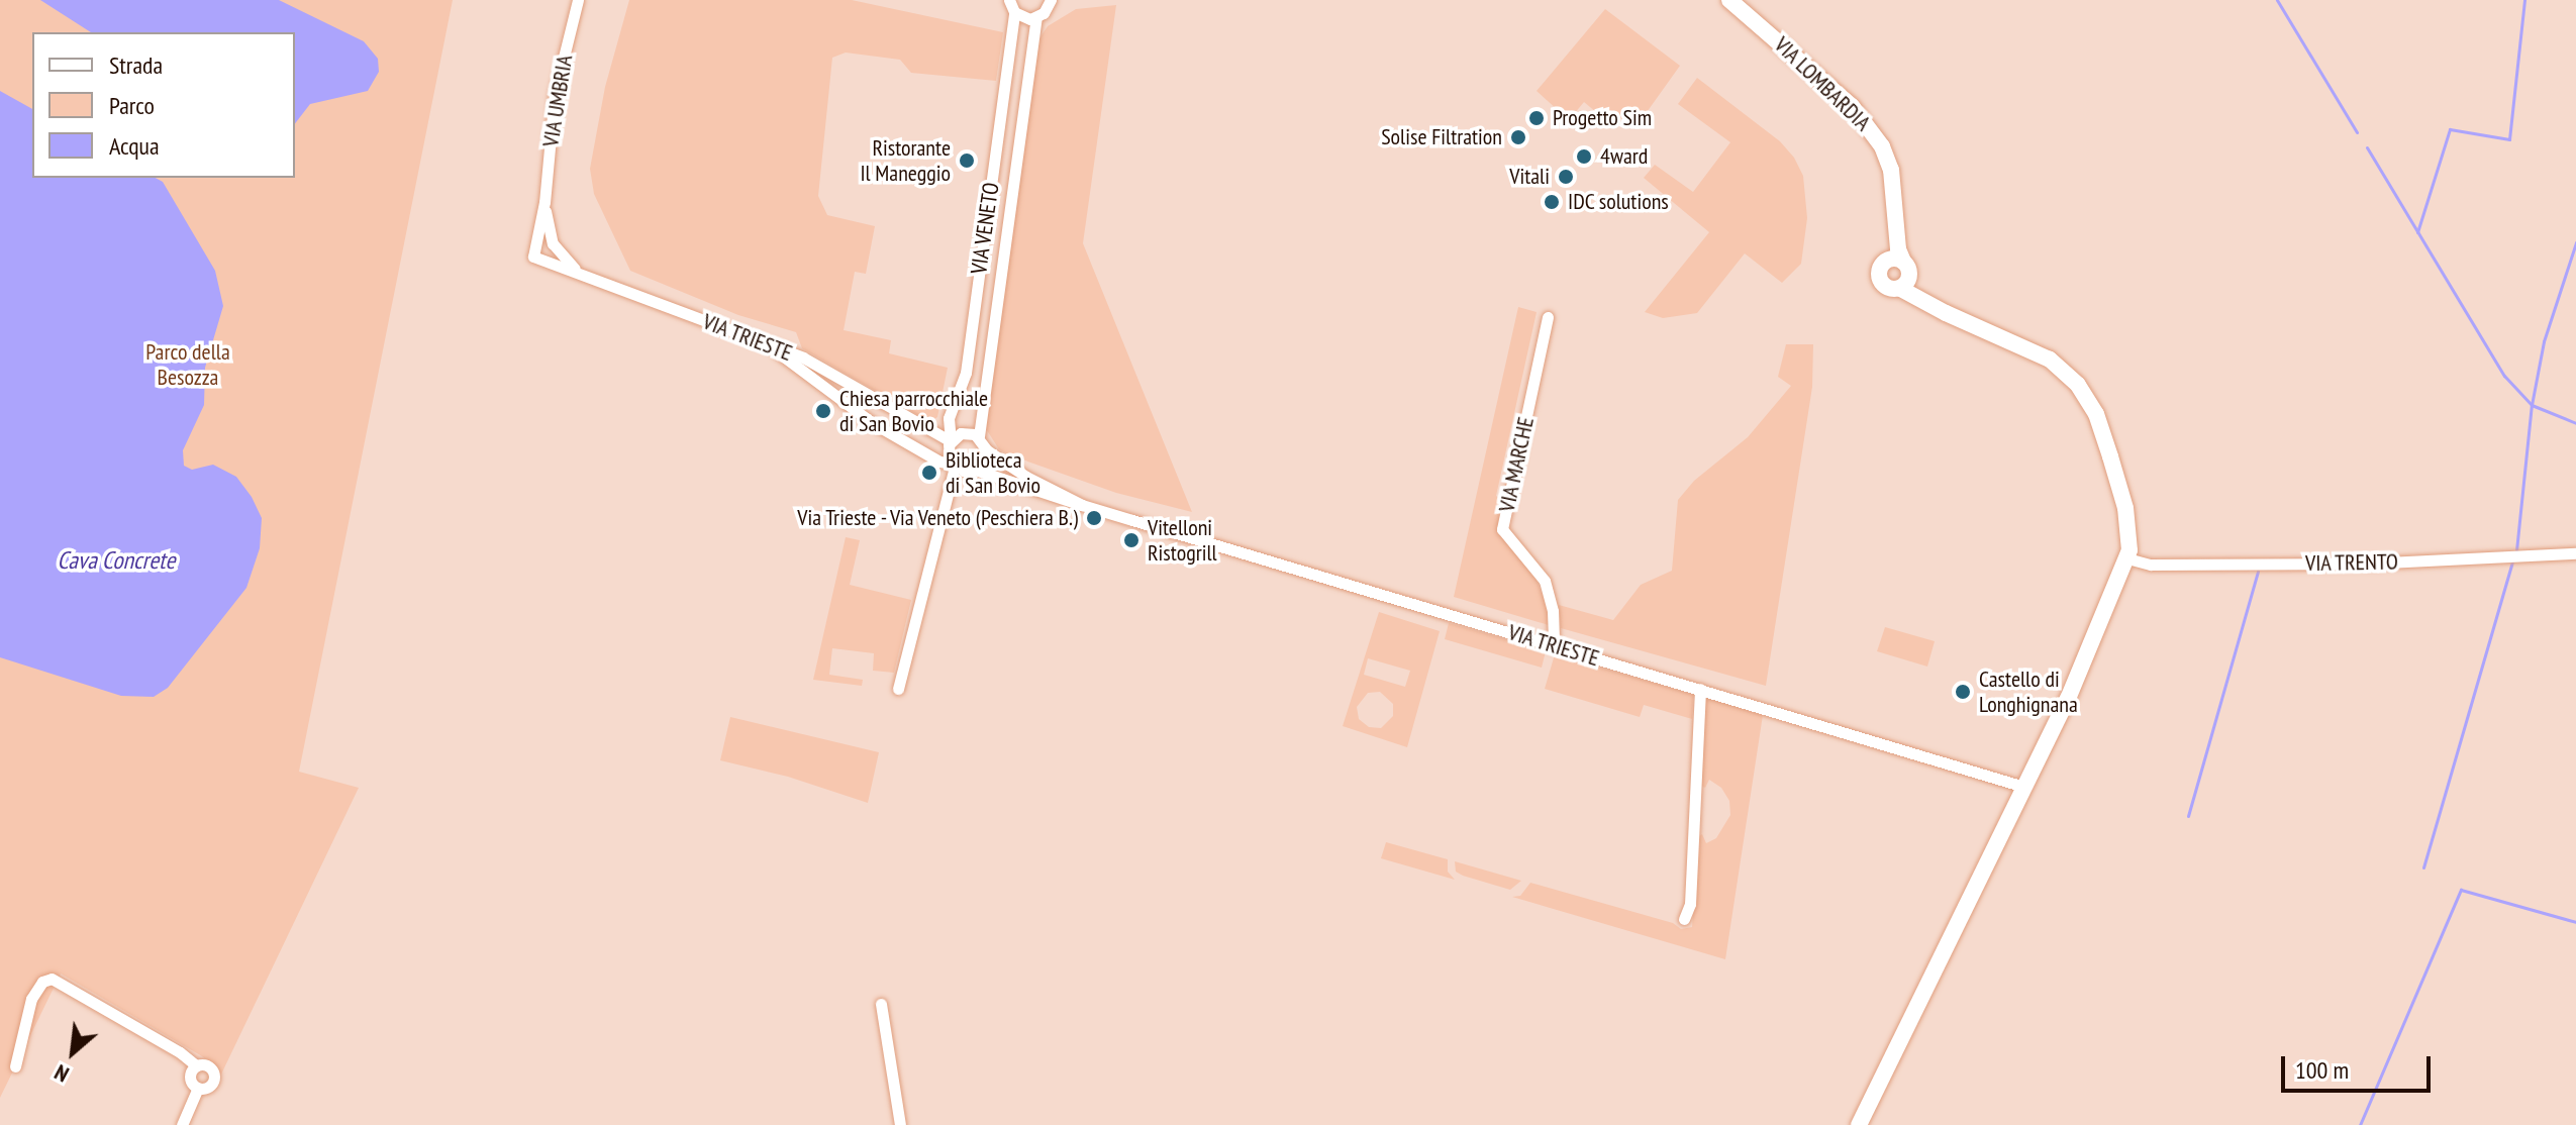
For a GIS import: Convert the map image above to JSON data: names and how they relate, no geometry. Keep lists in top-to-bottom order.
{
  "streets": {
    "street": [
      "VIA LOMBARDIA",
      "VIA UMBRIA",
      "VIA VENETO",
      "VIA TRIESTE",
      "VIA MARCHE",
      "VIA TRENTO"
    ]
  },
  "crossings": [
    ["VIA UMBRIA", "VIA TRIESTE"],
    ["VIA VENETO", "VIA TRIESTE"],
    ["VIA TRIESTE", "VIA MARCHE"]
  ],
  "water": ["Cava Concrete"],
  "parks": ["Parco della Besozza"],
  "places": [
    "Progetto Sim",
    "Solise Filtration",
    "4ward",
    "Ristorante Il Maneggio",
    "Vitali",
    "IDC solutions",
    "Chiesa parrocchiale di San Bovio",
    "Biblioteca di San Bovio",
    "Via Trieste - Via Veneto (Peschiera B.)",
    "Vitelloni Ristogrill",
    "Castello di Longhignana"
  ],
  "legend": ["Strada", "Parco", "Acqua"],
  "scale_bar": "100 m",
  "north": "bottom left"
}
